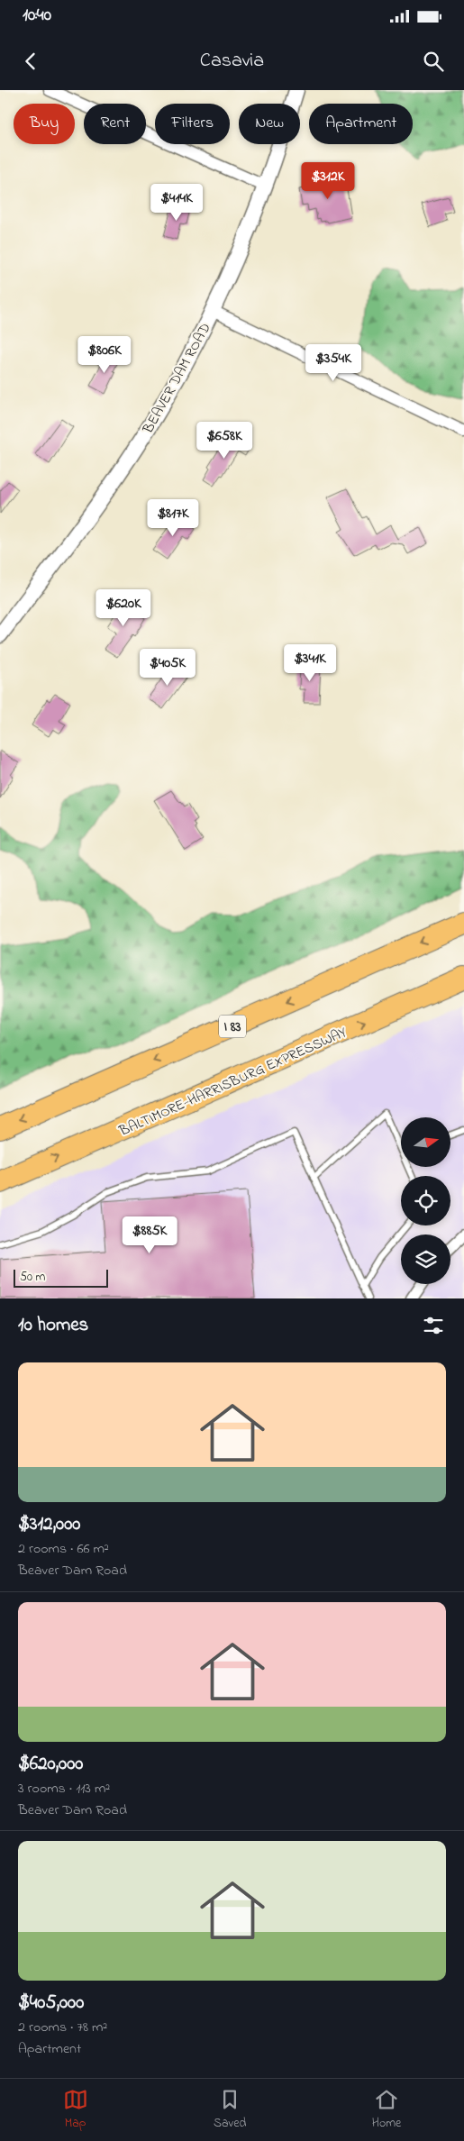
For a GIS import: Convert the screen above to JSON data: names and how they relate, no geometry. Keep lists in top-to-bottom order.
{
  "streets": {
    "highway": ["I 83", "BALTIMORE-HARRISBURG EXPRESSWAY"],
    "street": ["BEAVER DAM ROAD"]
  },
  "scale_bar": "50 m",
  "north": "right",
  "page": {
    "status": "10:40",
    "header": "Casavia",
    "chip": [
      "Buy",
      "Rent",
      "Filters",
      "New",
      "Apartment"
    ],
    "price": [
      "$312K",
      "$414K",
      "$806K",
      "$354K",
      "$658K",
      "$817K",
      "$620K",
      "$341K",
      "$405K",
      "$885K"
    ],
    "scale": "50 m",
    "heading": "10 homes",
    "list": [
      {
        "name": "$312,000",
        "note": "2 rooms · 66 m² · Beaver Dam Road"
      },
      {
        "name": "$620,000",
        "note": "3 rooms · 113 m² · Beaver Dam Road"
      },
      {
        "name": "$405,000",
        "note": "2 rooms · 78 m² · Apartment"
      }
    ],
    "tabs": ["Map", "Saved", "Home"]
  }
}
